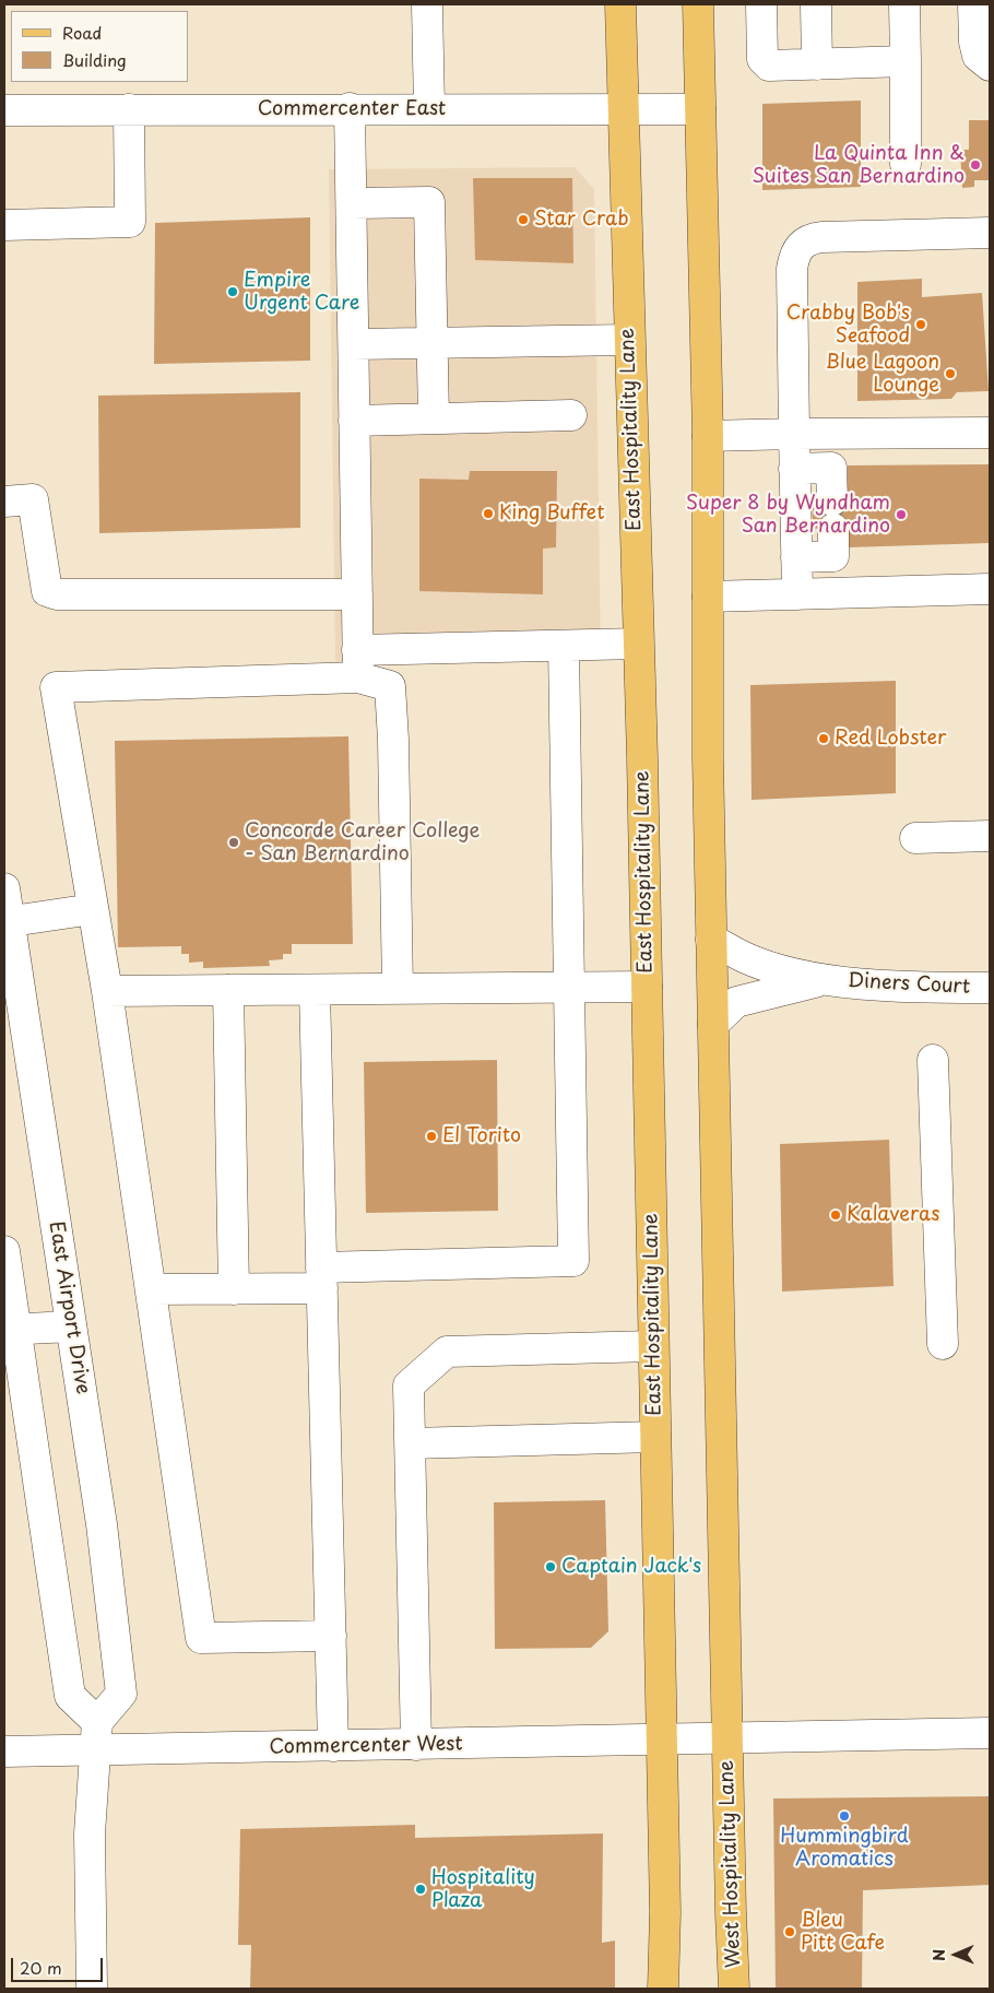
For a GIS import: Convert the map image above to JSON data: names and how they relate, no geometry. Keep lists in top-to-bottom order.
{
  "streets": {
    "main road": ["East Hospitality Lane", "West Hospitality Lane"],
    "street": [
      "Commercenter East",
      "Diners Court",
      "East Airport Drive",
      "Commercenter West"
    ]
  },
  "crossings": [
    ["Commercenter East", "East Hospitality Lane"],
    ["East Hospitality Lane", "Commercenter West"],
    ["Commercenter West", "West Hospitality Lane"]
  ],
  "places": [
    "La Quinta Inn & Suites San Bernardino",
    "Star Crab",
    "Empire Urgent Care",
    "Crabby Bob's Seafood",
    "Blue Lagoon Lounge",
    "King Buffet",
    "Super 8 by Wyndham San Bernardino",
    "Red Lobster",
    "Concorde Career College - San Bernardino",
    "El Torito",
    "Kalaveras",
    "Captain Jack's",
    "Hummingbird Aromatics",
    "Hospitality Plaza",
    "Bleu Pitt Cafe"
  ],
  "legend": ["Road", "Building"],
  "scale_bar": "20 m",
  "north": "left"
}
